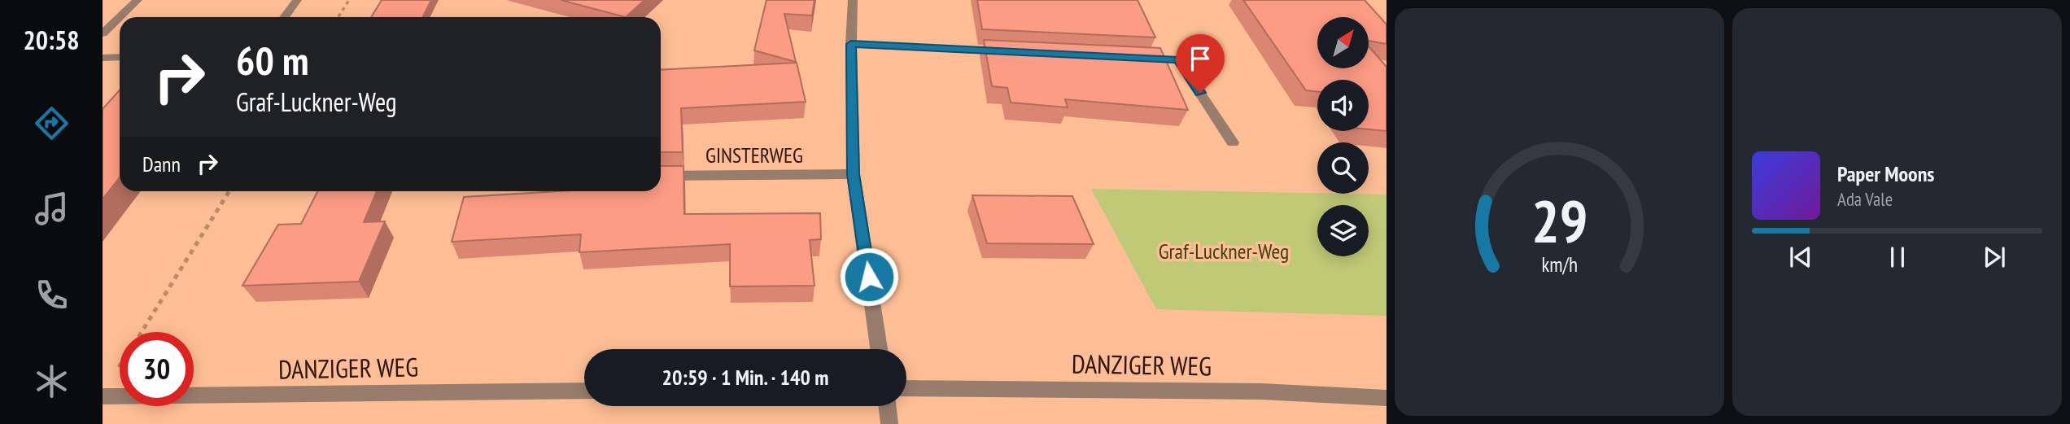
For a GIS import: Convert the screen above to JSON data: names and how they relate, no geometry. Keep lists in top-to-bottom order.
{
  "streets": {
    "street": ["GINSTERWEG", "DANZIGER WEG"]
  },
  "parks": ["Graf-Luckner-Weg"],
  "north": "top right",
  "page": {
    "tabs": "20:58",
    "turn": ["60 m", "Graf-Luckner-Weg"],
    "then": "Dann",
    "song": ["Paper Moons", "Ada Vale"],
    "limit": "30",
    "trip": "20:59 · 1 Min. · 140 m",
    "gauge": ["29", "km/h"]
  }
}
